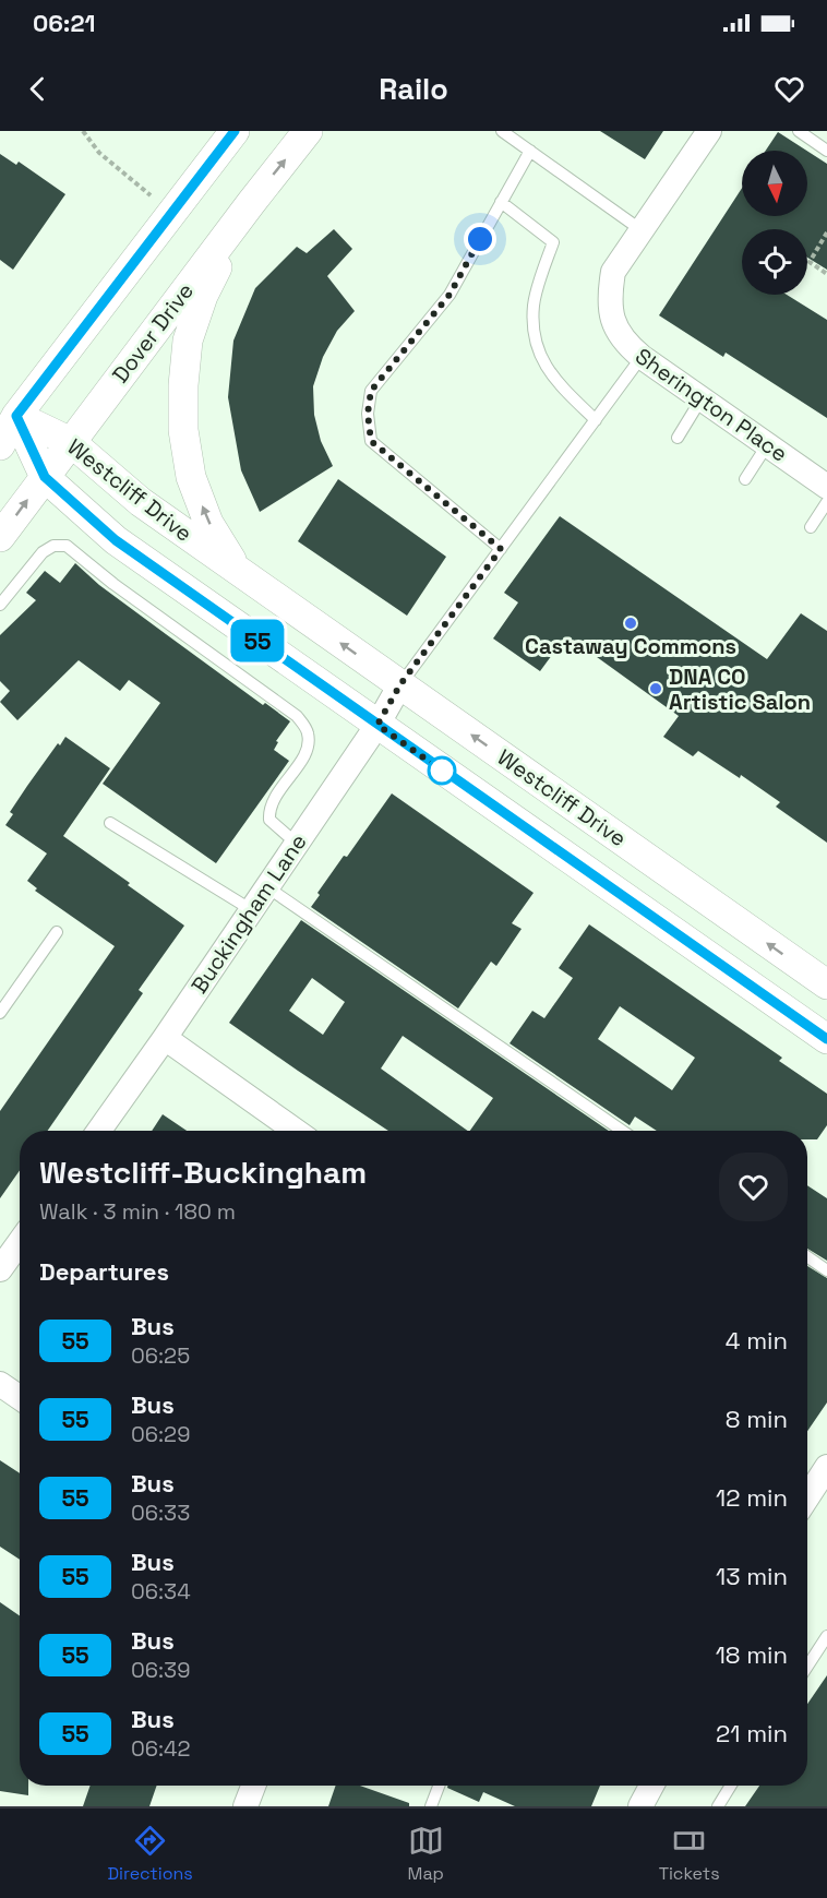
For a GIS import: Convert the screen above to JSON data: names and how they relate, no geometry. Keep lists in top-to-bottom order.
{
  "streets": {
    "street": [
      "Dover Drive",
      "Sherington Place",
      "Westcliff Drive",
      "Buckingham Lane"
    ]
  },
  "crossings": [
    ["Dover Drive", "Westcliff Drive"],
    ["Westcliff Drive", "Buckingham Lane"]
  ],
  "places": ["Castaway Commons", "DNA CO Artistic Salon"],
  "lines": ["bus line 55"],
  "north": "bottom",
  "page": {
    "status": "06:21",
    "header": "Railo",
    "on_map": "55",
    "heading": [
      ["Westcliff-Buckingham", "Walk · 3 min · 180 m"],
      "Departures"
    ],
    "list": [
      {
        "mark": "55",
        "name": "Bus",
        "note": "06:25",
        "value": "4 min"
      },
      {
        "mark": "55",
        "name": "Bus",
        "note": "06:29",
        "value": "8 min"
      },
      {
        "mark": "55",
        "name": "Bus",
        "note": "06:33",
        "value": "12 min"
      },
      {
        "mark": "55",
        "name": "Bus",
        "note": "06:34",
        "value": "13 min"
      },
      {
        "mark": "55",
        "name": "Bus",
        "note": "06:39",
        "value": "18 min"
      },
      {
        "mark": "55",
        "name": "Bus",
        "note": "06:42",
        "value": "21 min"
      }
    ],
    "tabs": ["Directions", "Map", "Tickets"]
  }
}
